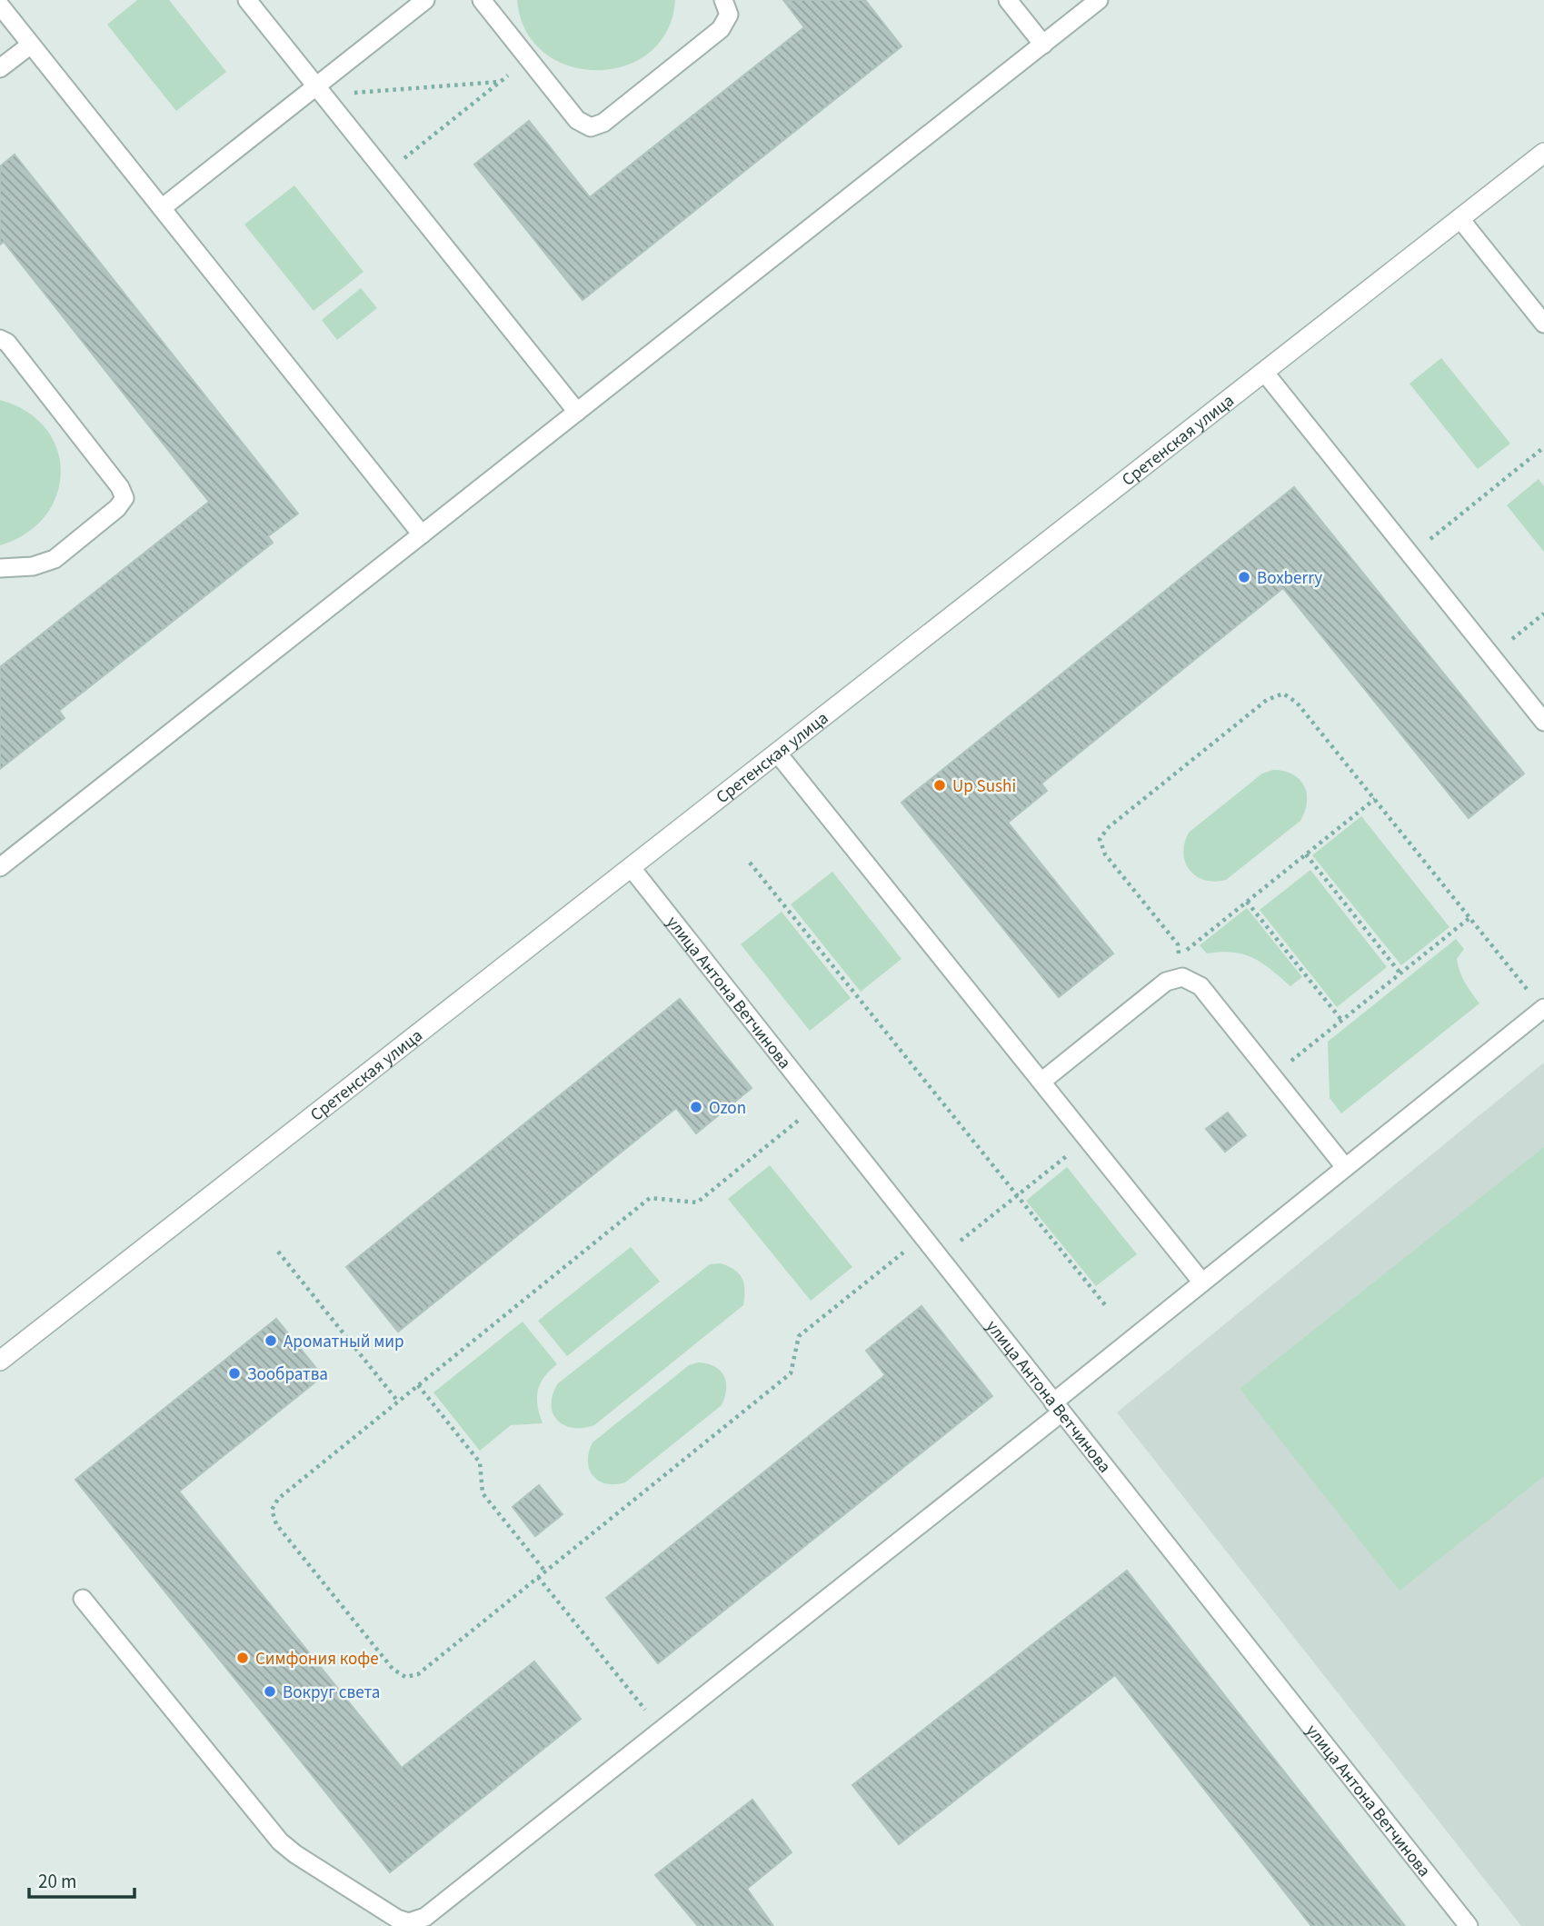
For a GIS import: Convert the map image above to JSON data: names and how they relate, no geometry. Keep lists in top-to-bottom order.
{
  "streets": {
    "street": ["Сретенская улица"],
    "lane": ["улица Антона Ветчинова"]
  },
  "crossings": [
    ["Сретенская улица", "улица Антона Ветчинова"]
  ],
  "places": [
    "Boxberry",
    "Up Sushi",
    "Ozon",
    "Ароматный мир",
    "Зообратва",
    "Симфония кофе",
    "Вокруг света"
  ],
  "scale_bar": "20 m"
}
